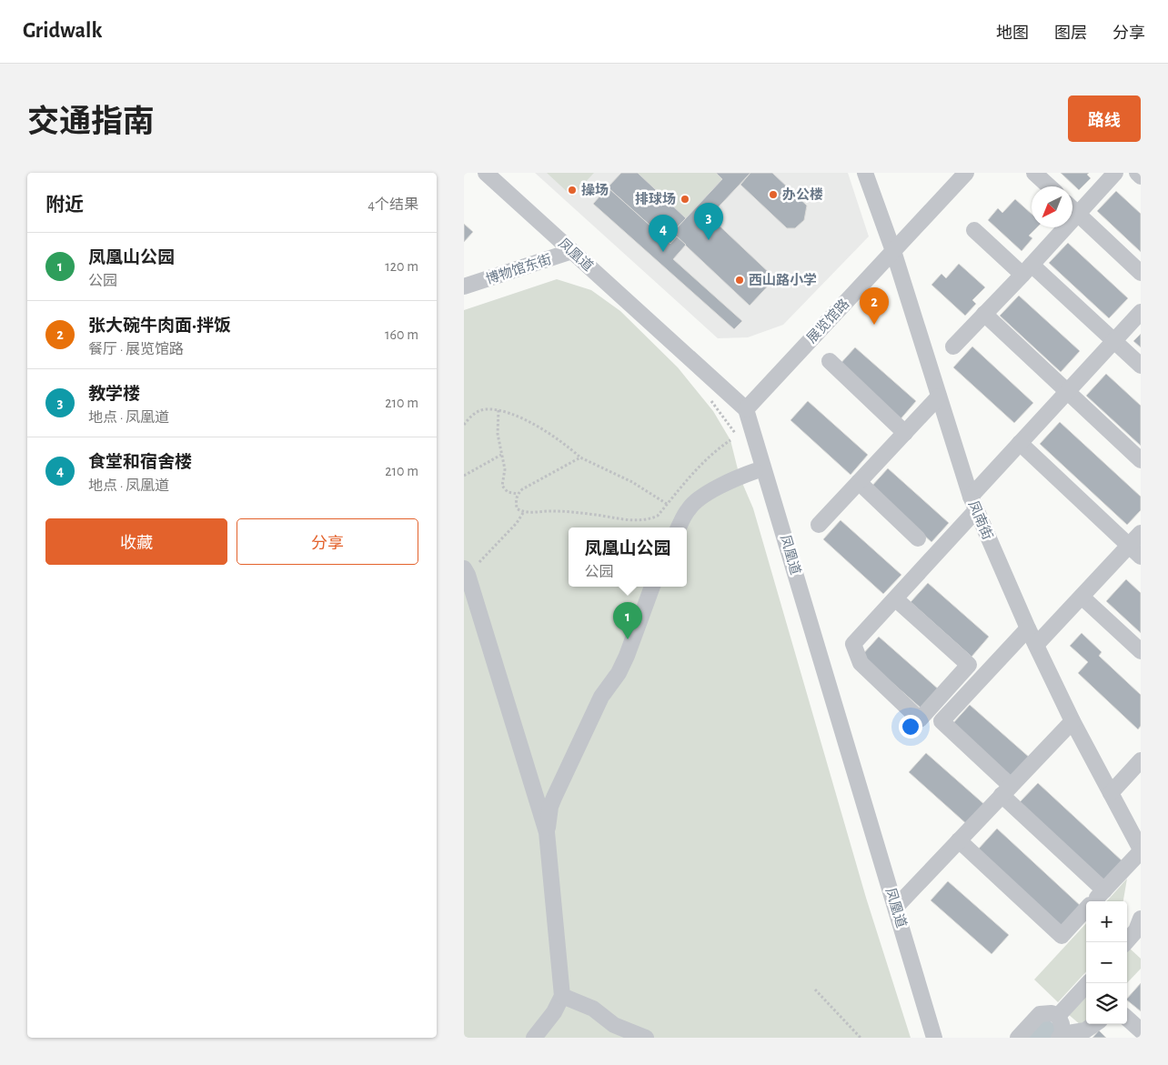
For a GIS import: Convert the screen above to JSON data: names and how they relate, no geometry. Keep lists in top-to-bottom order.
{
  "streets": {
    "street": [
      "凤凰道",
      "博物馆东街",
      "展览馆路",
      "凤南街"
    ]
  },
  "crossings": [
    ["凤凰道", "博物馆东街"],
    ["凤凰道", "展览馆路"],
    ["展览馆路", "凤南街"]
  ],
  "places": [
    "操场",
    "办公楼",
    "排球场",
    "西山路小学"
  ],
  "north": "bottom left",
  "page": {
    "header": "Gridwalk",
    "nav": ["地图", "图层", "分享"],
    "title": "交通指南",
    "buttons": [
      "路线",
      ["收藏", "分享"]
    ],
    "heading": ["附近", "4个结果"],
    "pins": [
      "3",
      "4",
      "2",
      "1"
    ],
    "list": [
      {
        "mark": "1",
        "name": "凤凰山公园",
        "note": "公园",
        "value": "120 m"
      },
      {
        "mark": "2",
        "name": "张大碗牛肉面•拌饭",
        "note": "餐厅 · 展览馆路",
        "value": "160 m"
      },
      {
        "mark": "3",
        "name": "教学楼",
        "note": "地点 · 凤凰道",
        "value": "210 m"
      },
      {
        "mark": "4",
        "name": "食堂和宿舍楼",
        "note": "地点 · 凤凰道",
        "value": "210 m"
      }
    ],
    "popup": ["凤凰山公园", "公园"],
    "map_buttons": ["+", "−"]
  }
}
